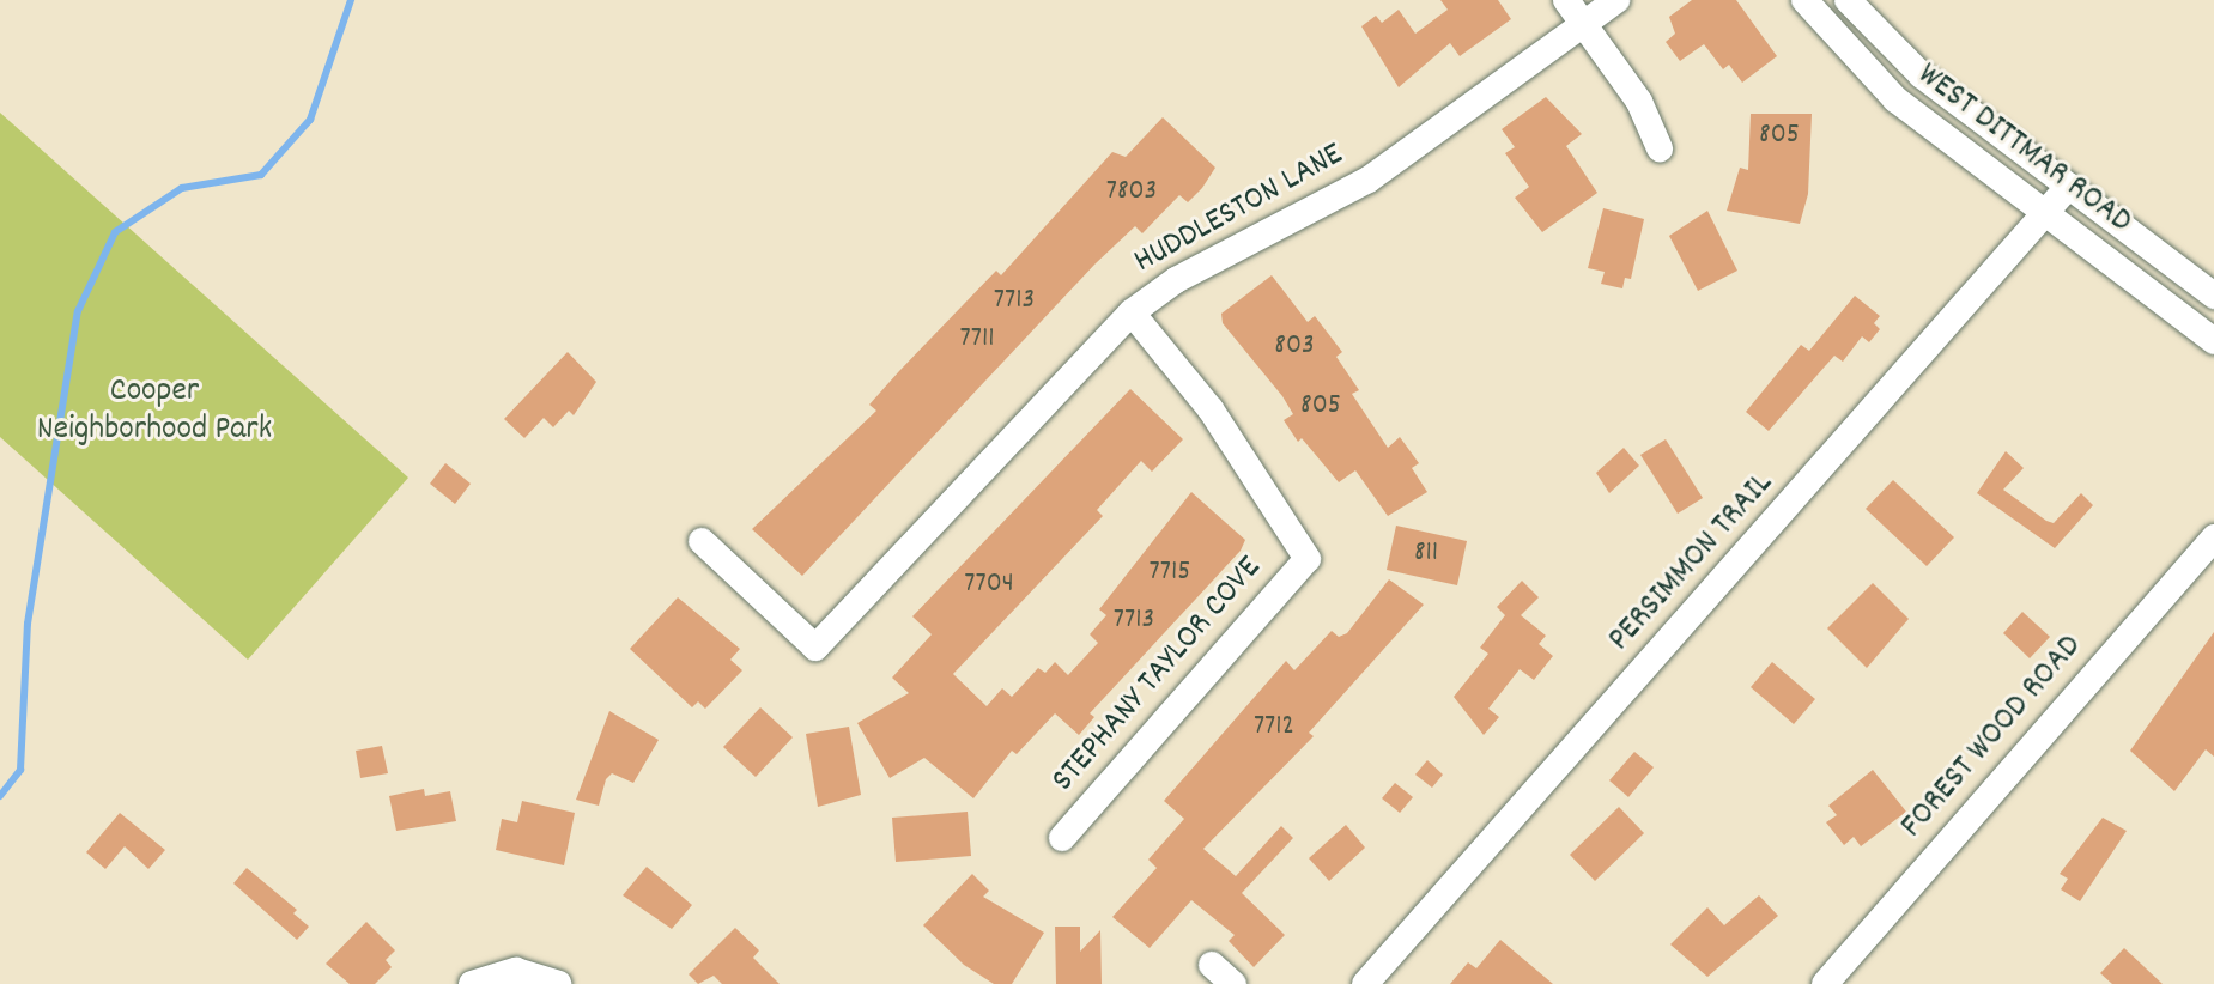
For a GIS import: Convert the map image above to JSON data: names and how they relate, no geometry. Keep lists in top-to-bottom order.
{
  "streets": {
    "street": [
      "WEST DITTMAR ROAD",
      "HUDDLESTON LANE",
      "PERSIMMON TRAIL",
      "STEPHANY TAYLOR COVE",
      "FOREST WOOD ROAD"
    ]
  },
  "crossings": [
    ["WEST DITTMAR ROAD", "PERSIMMON TRAIL"],
    ["HUDDLESTON LANE", "STEPHANY TAYLOR COVE"]
  ],
  "parks": ["Cooper Neighborhood Park"],
  "house_numbers": [
    "805",
    "7803",
    "7713",
    "7711",
    "803",
    "805",
    "811",
    "7715",
    "7704",
    "7713",
    "7712"
  ]
}
